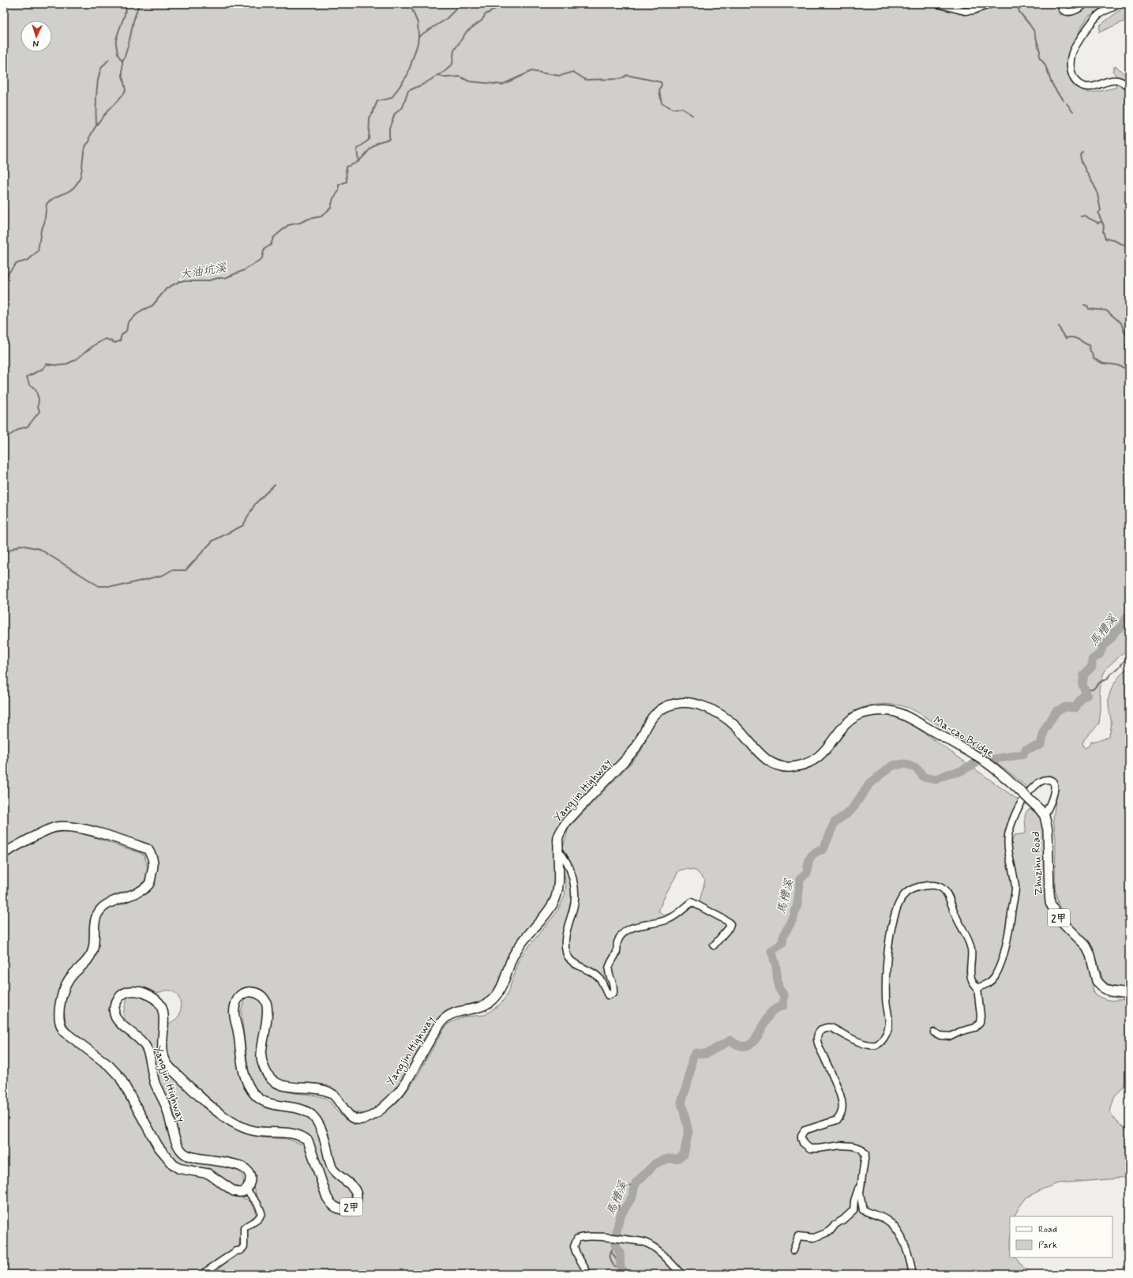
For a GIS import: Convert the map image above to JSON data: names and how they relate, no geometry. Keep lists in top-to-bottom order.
{
  "streets": {
    "main road": [
      "Ma-cao Bridge",
      "Yangjin Highway",
      "Zhuzihu Road",
      "2甲"
    ]
  },
  "crossings": [
    ["Ma-cao Bridge", "Yangjin Highway"],
    ["Ma-cao Bridge", "Zhuzihu Road"]
  ],
  "water": ["大油坑溪", "馬槽溪"],
  "legend": ["Road", "Park"],
  "north": "bottom"
}
